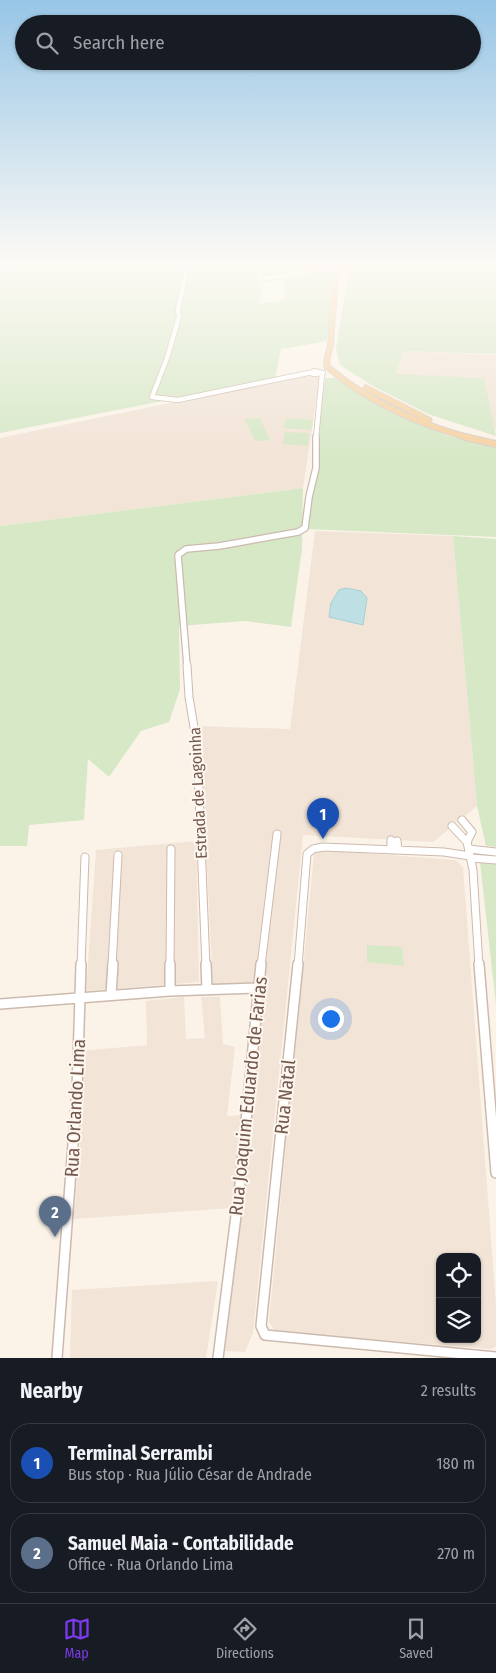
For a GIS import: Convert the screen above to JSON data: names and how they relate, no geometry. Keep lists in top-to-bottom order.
{
  "streets": {
    "street": [
      "Estrada de Lagoinha",
      "Rua Joaquim Eduardo de Farias",
      "Rua Natal",
      "Rua Orlando Lima"
    ]
  },
  "page": {
    "search": "Search here",
    "pins": ["1", "2"],
    "heading": ["Nearby", "2 results"],
    "list": [
      {
        "mark": "1",
        "name": "Terminal Serrambi",
        "note": "Bus stop · Rua Júlio César de Andrade",
        "value": "180 m"
      },
      {
        "mark": "2",
        "name": "Samuel Maia - Contabilidade",
        "note": "Office · Rua Orlando Lima",
        "value": "270 m"
      }
    ],
    "nav": ["Map", "Directions", "Saved"]
  }
}
